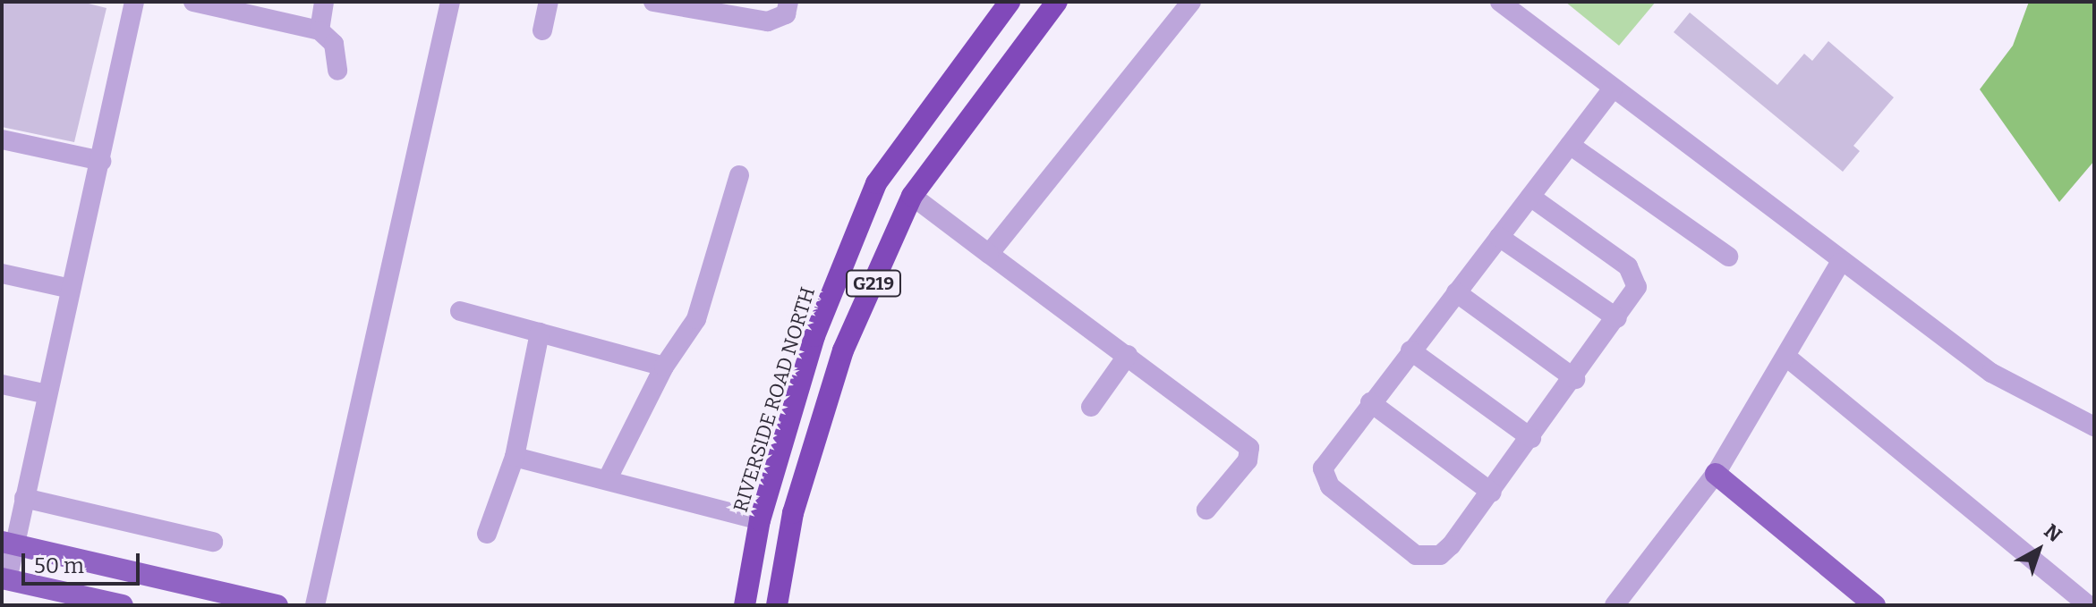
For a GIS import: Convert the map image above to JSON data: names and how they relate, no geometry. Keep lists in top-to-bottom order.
{
  "streets": {
    "highway": ["G219", "RIVERSIDE ROAD NORTH"]
  },
  "scale_bar": "50 m",
  "north": "top right"
}
